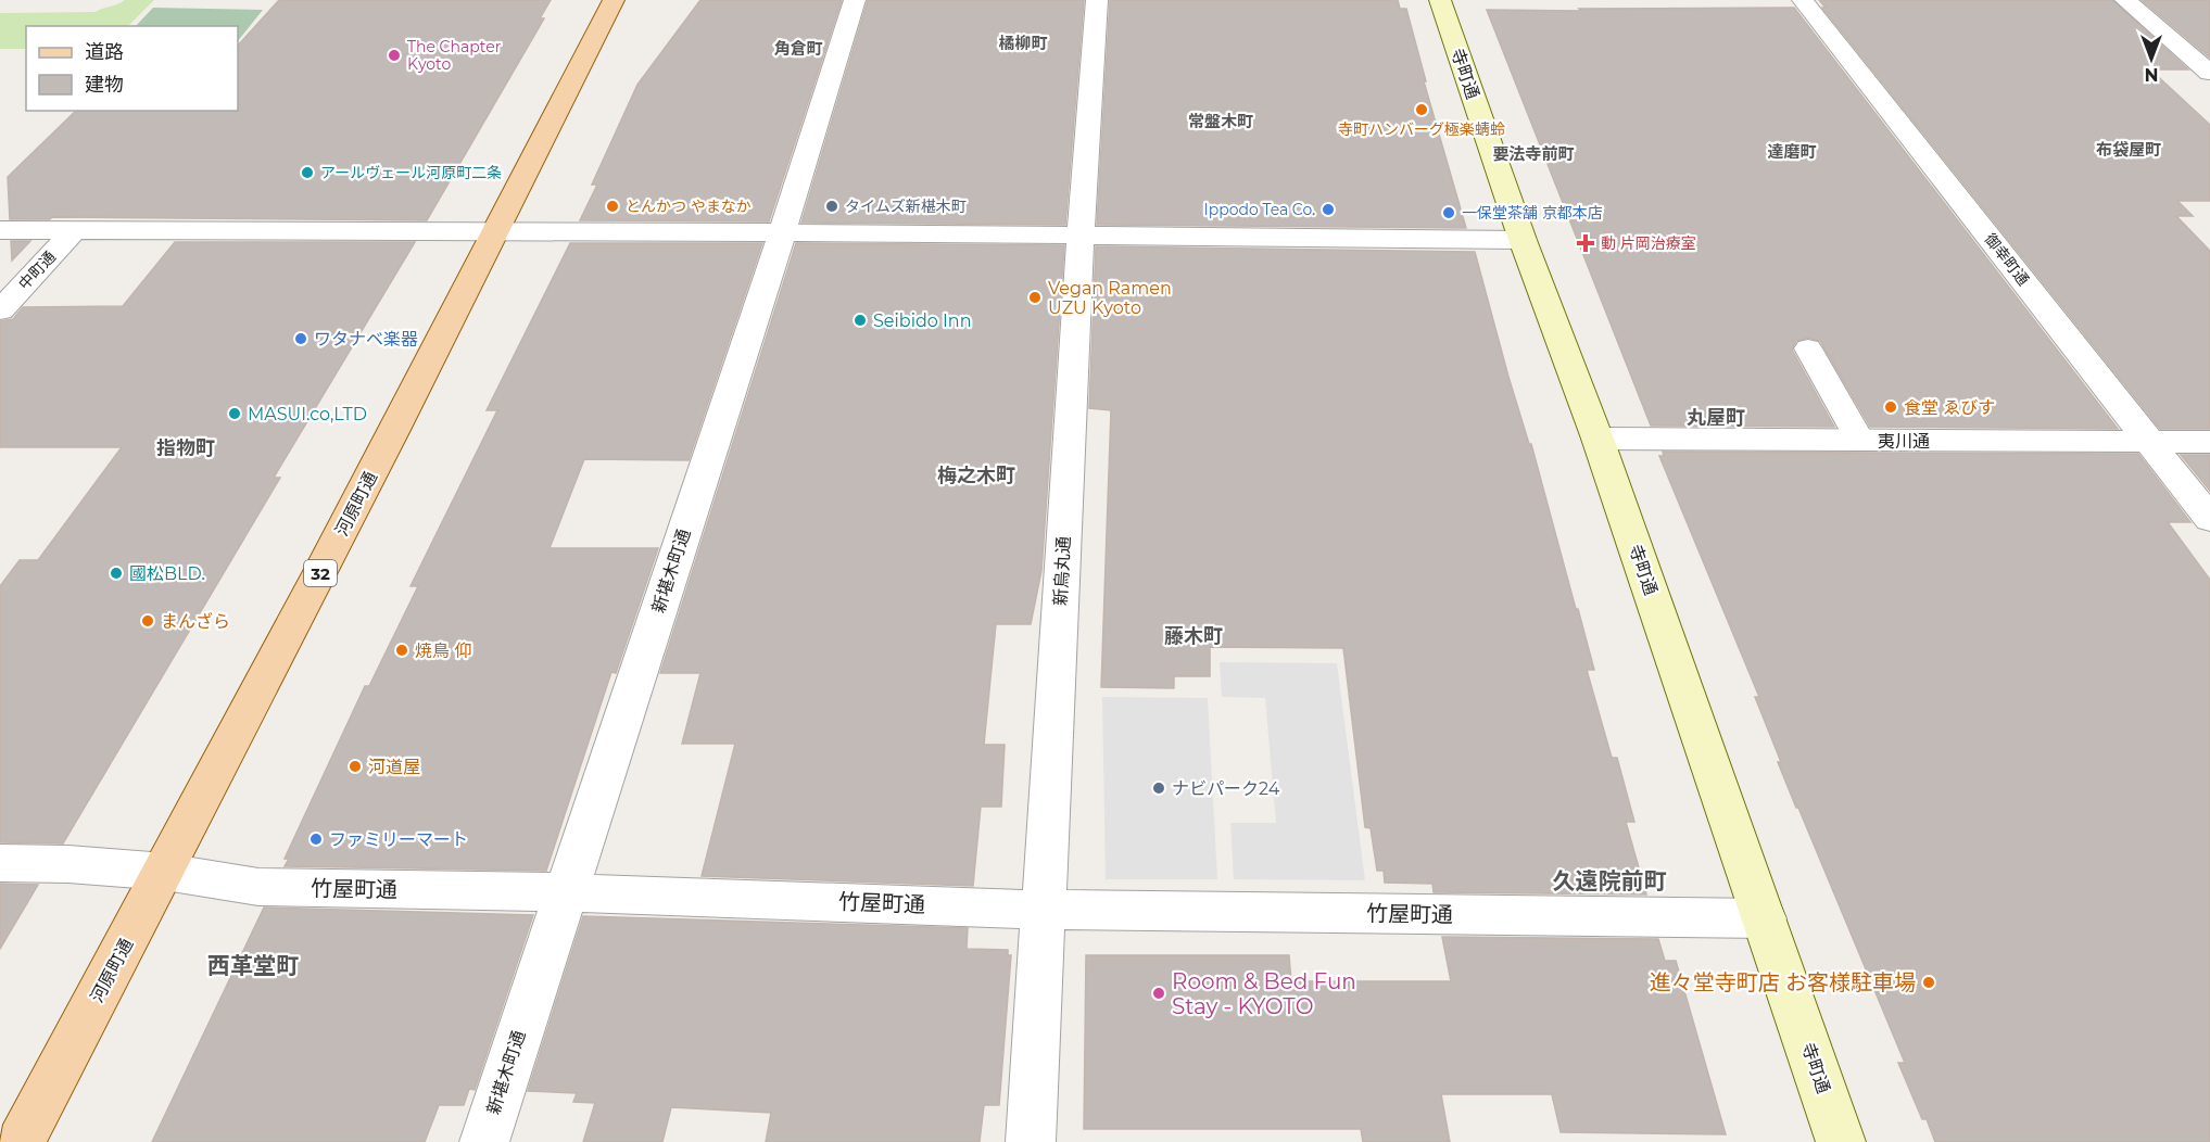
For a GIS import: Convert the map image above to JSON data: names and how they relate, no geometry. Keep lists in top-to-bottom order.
{
  "streets": {
    "main road": ["河原町通", "32"],
    "street": [
      "寺町通",
      "御幸町通",
      "中町通",
      "夷川通",
      "新堪木町通",
      "新烏丸通",
      "竹屋町通"
    ]
  },
  "crossings": [
    ["寺町通", "夷川通"],
    ["寺町通", "竹屋町通"],
    ["御幸町通", "夷川通"],
    ["河原町通", "竹屋町通"],
    ["新堪木町通", "竹屋町通"],
    ["新烏丸通", "竹屋町通"]
  ],
  "districts": [
    "橘柳町",
    "角倉町",
    "常盤木町",
    "布袋屋町",
    "達磨町",
    "要法寺前町",
    "丸屋町",
    "指物町",
    "梅之木町",
    "藤木町",
    "久遠院前町",
    "西革堂町"
  ],
  "places": {
    "other": [
      "The Chapter Kyoto",
      "寺町ハンバーグ極楽蜻蛉",
      "アールヴェール河原町二条",
      "とんかつ やまなか",
      "タイムズ新椹木町",
      "Ippodo Tea Co.",
      "一保堂茶舗 京都本店",
      "Vegan Ramen UZU Kyoto",
      "Seibido Inn",
      "ワタナベ楽器",
      "食堂 ゑびす",
      "MASUI.co,LTD",
      "國松BLD.",
      "まんざら",
      "焼鳥 仰",
      "河道屋",
      "ナビパーク24",
      "ファミリーマート",
      "進々堂寺町店 お客様駐車場",
      "Room & Bed Fun Stay - KYOTO"
    ],
    "health": ["動 片岡治療室"]
  },
  "legend": ["道路", "建物"],
  "north": "bottom"
}
